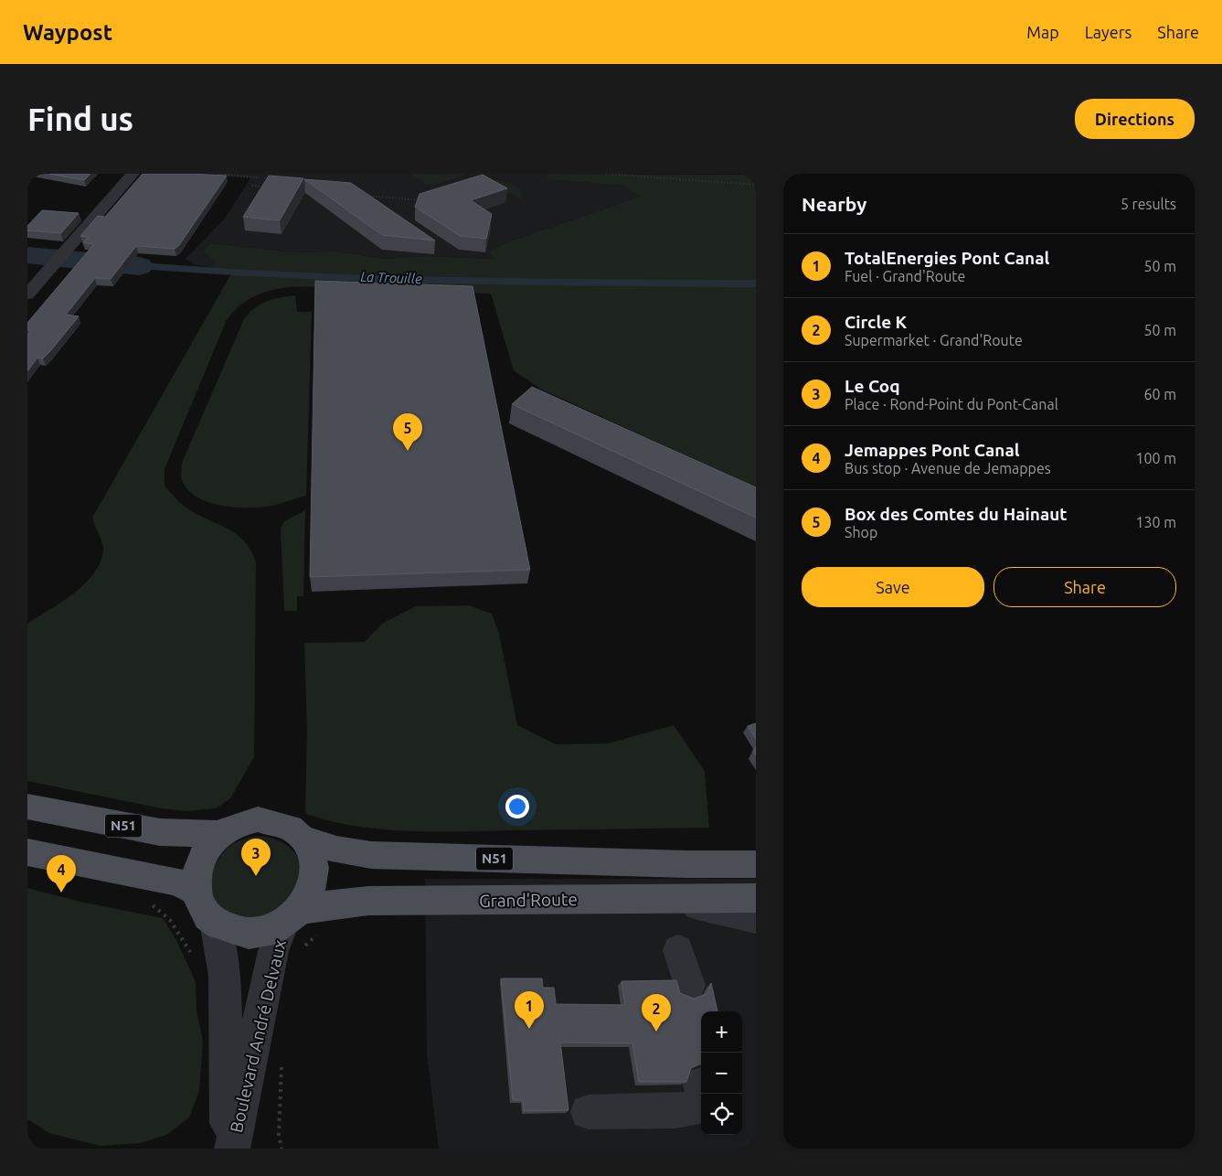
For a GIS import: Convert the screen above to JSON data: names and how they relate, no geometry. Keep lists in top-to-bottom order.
{
  "streets": {
    "main road": ["N51", "Grand'Route"],
    "street": ["Boulevard André Delvaux"]
  },
  "crossings": [
    ["N51", "Grand'Route"],
    ["N51", "Boulevard André Delvaux"],
    ["Grand'Route", "Boulevard André Delvaux"]
  ],
  "water": ["La Trouille"],
  "page": {
    "header": "Waypost",
    "nav": ["Map", "Layers", "Share"],
    "buttons": [
      "Directions",
      ["Save", "Share"]
    ],
    "title": "Find us",
    "heading": ["Nearby", "5 results"],
    "list": [
      {
        "mark": "1",
        "name": "TotalEnergies Pont Canal",
        "note": "Fuel · Grand'Route",
        "value": "50 m"
      },
      {
        "mark": "2",
        "name": "Circle K",
        "note": "Supermarket · Grand'Route",
        "value": "50 m"
      },
      {
        "mark": "3",
        "name": "Le Coq",
        "note": "Place · Rond-Point du Pont-Canal",
        "value": "60 m"
      },
      {
        "mark": "4",
        "name": "Jemappes Pont Canal",
        "note": "Bus stop · Avenue de Jemappes",
        "value": "100 m"
      },
      {
        "mark": "5",
        "name": "Box des Comtes du Hainaut",
        "note": "Shop",
        "value": "130 m"
      }
    ],
    "pins": [
      "5",
      "3",
      "4",
      "1",
      "2"
    ],
    "map_buttons": ["+", "−"]
  }
}
